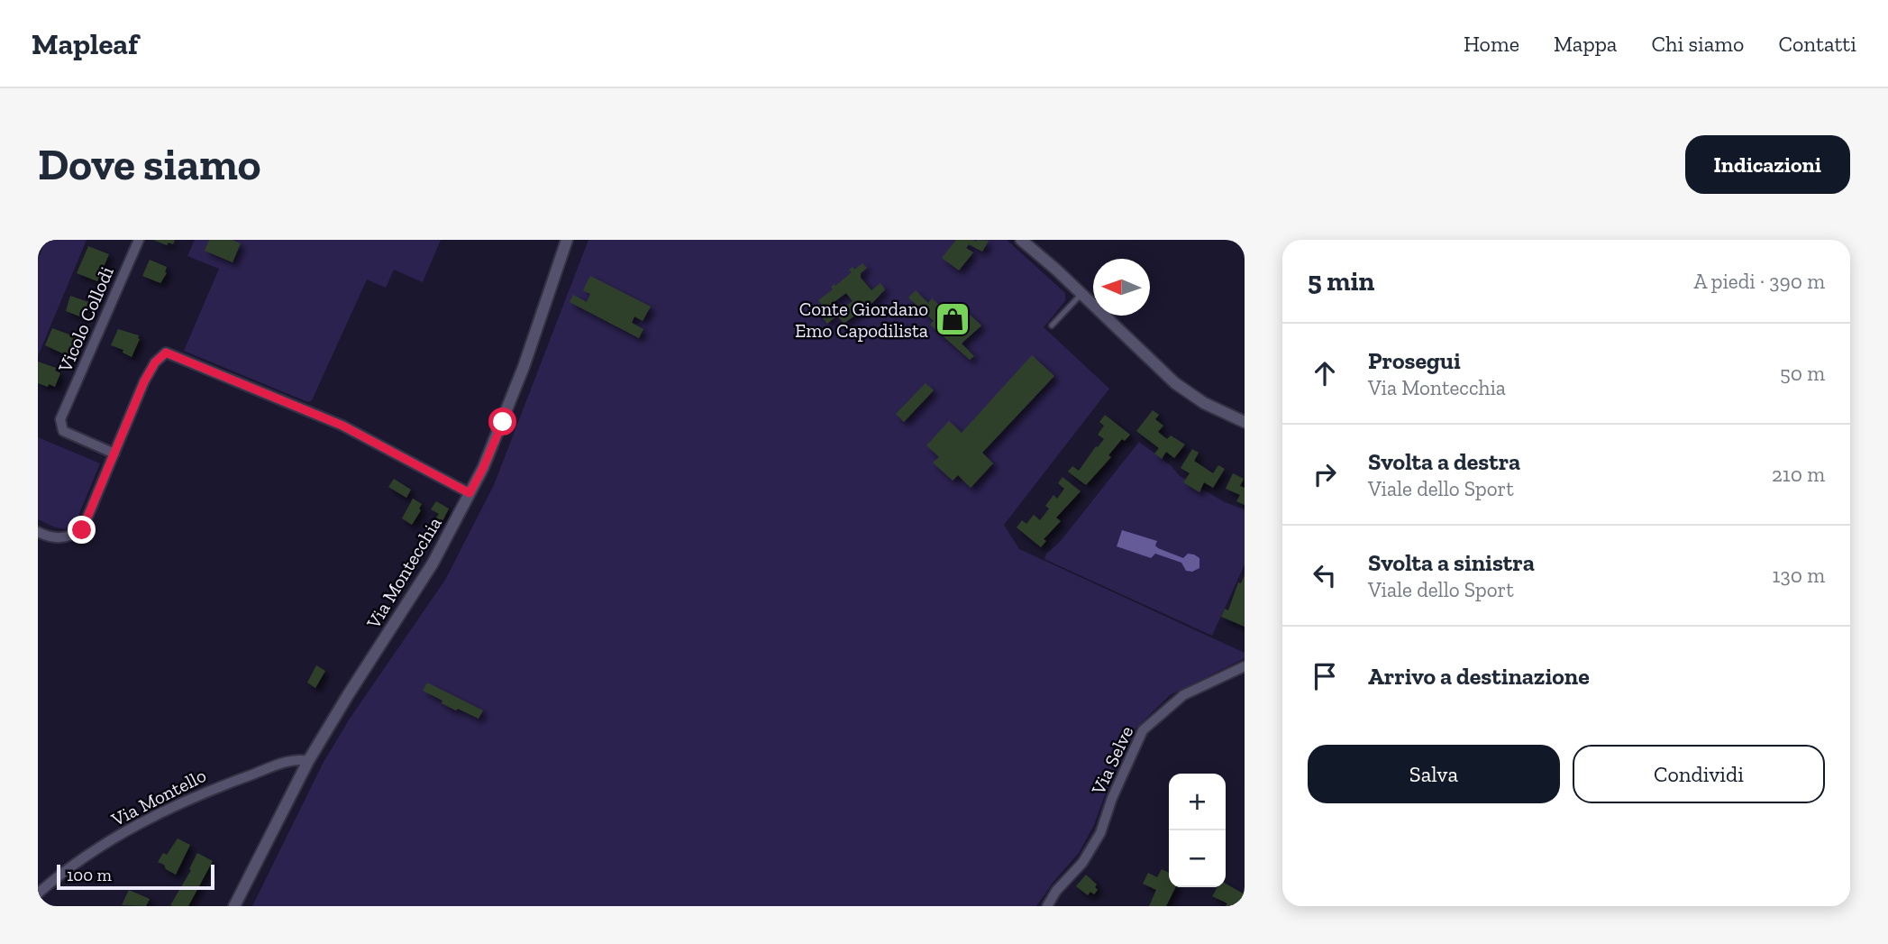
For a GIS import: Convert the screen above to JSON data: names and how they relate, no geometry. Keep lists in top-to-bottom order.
{
  "streets": {
    "street": [
      "Vicolo Collodi",
      "Via Montecchia",
      "Via Selve",
      "Via Montello"
    ]
  },
  "crossings": [
    ["Via Montecchia", "Via Montello"]
  ],
  "places": {
    "shop": ["Conte Giordano Emo Capodilista"]
  },
  "scale_bar": "100 m",
  "north": "left",
  "page": {
    "header": "Mapleaf",
    "nav": [
      "Home",
      "Mappa",
      "Chi siamo",
      "Contatti"
    ],
    "buttons": [
      "Indicazioni",
      ["Salva", "Condividi"]
    ],
    "title": "Dove siamo",
    "heading": ["5 min", "A piedi · 390 m"],
    "list": [
      ["Prosegui", "Via Montecchia", "50 m"],
      ["Svolta a destra", "Viale dello Sport", "210 m"],
      ["Svolta a sinistra", "Viale dello Sport", "130 m"],
      "Arrivo a destinazione"
    ],
    "map_buttons": ["+", "−"],
    "scale": "100 m"
  }
}
